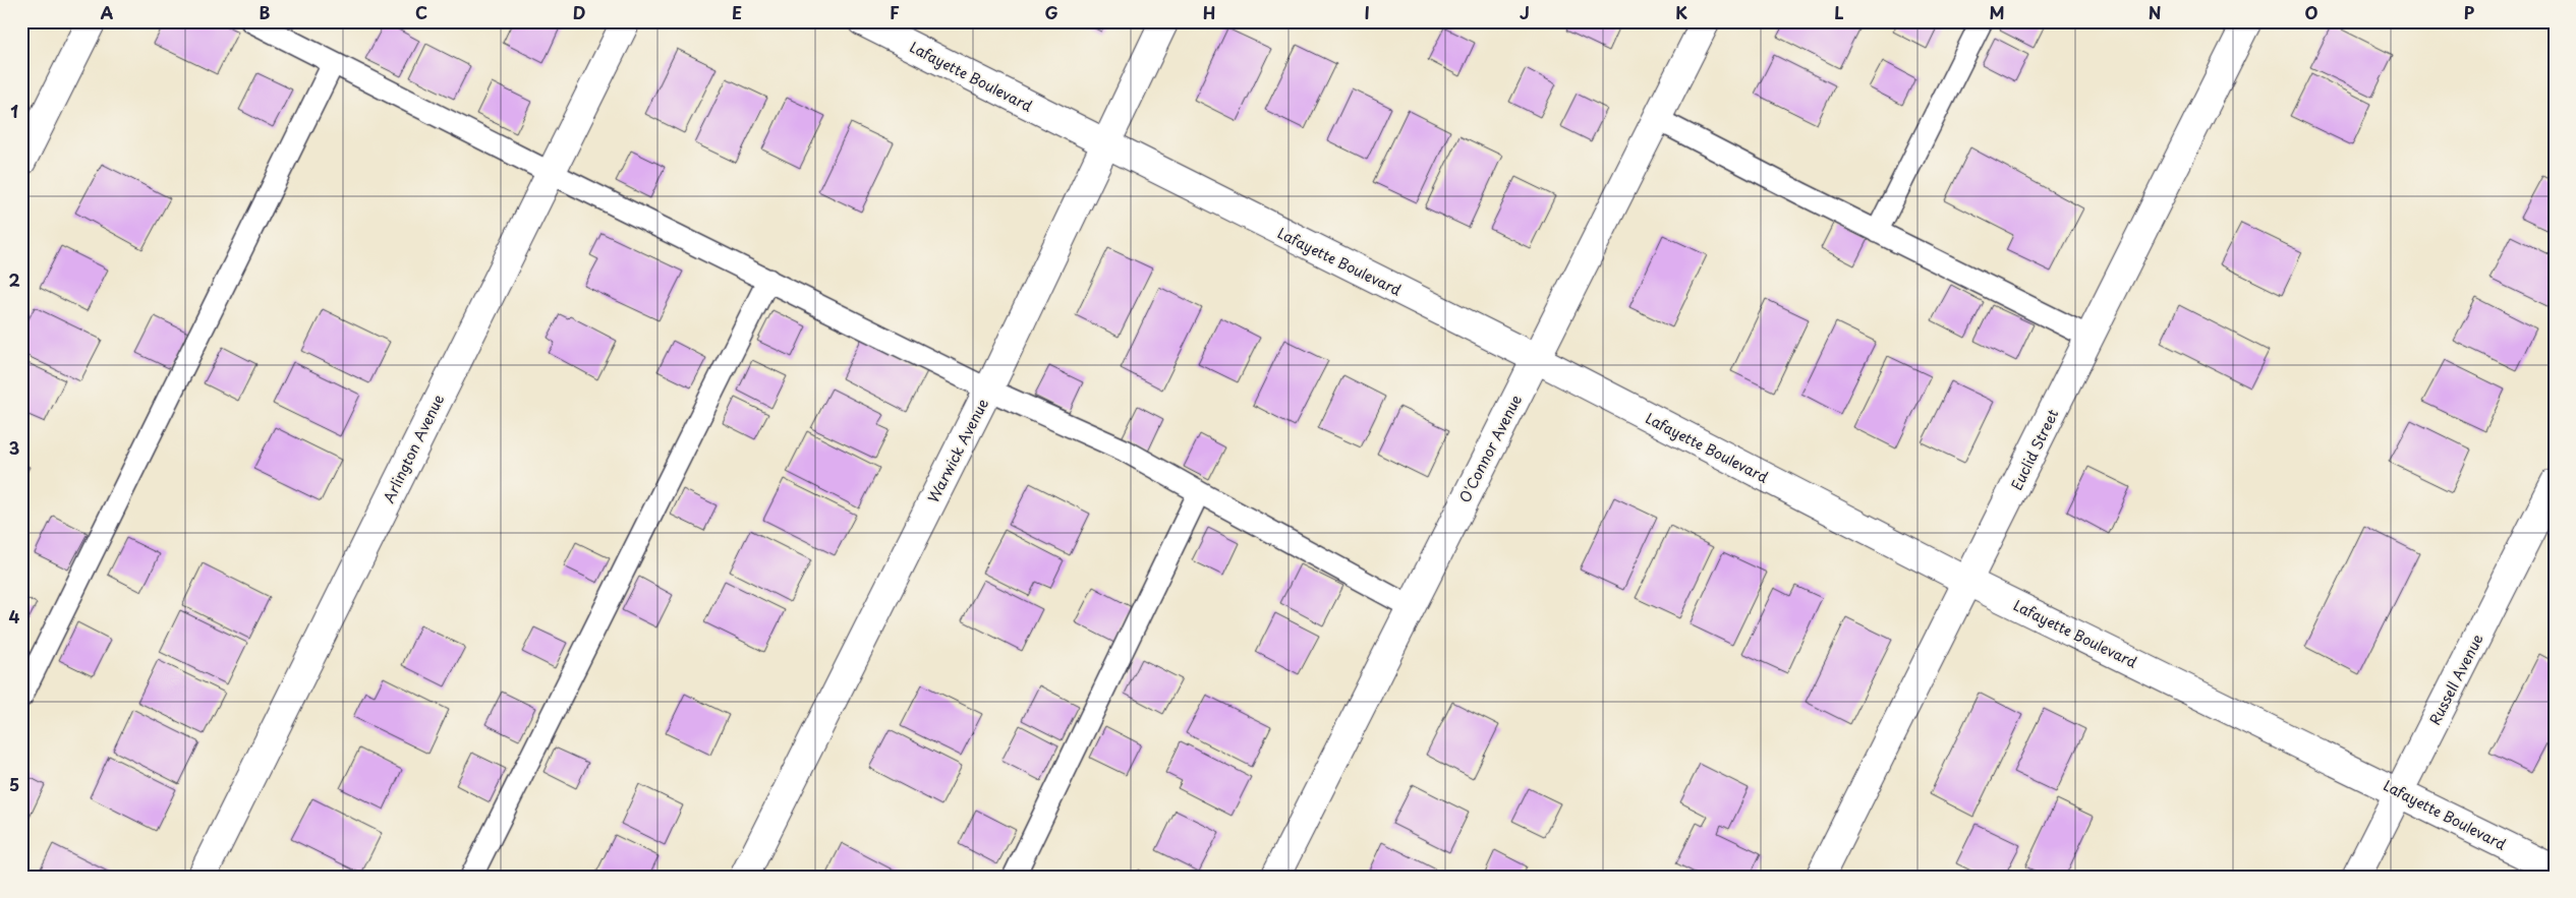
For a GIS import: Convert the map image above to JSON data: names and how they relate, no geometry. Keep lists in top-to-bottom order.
{
  "streets": {
    "street": [
      "Lafayette Boulevard",
      "Arlington Avenue",
      "O'Connor Avenue",
      "Euclid Street",
      "Warwick Avenue",
      "Russell Avenue"
    ]
  },
  "crossings": [
    ["Lafayette Boulevard", "O'Connor Avenue"],
    ["Lafayette Boulevard", "Euclid Street"],
    ["Lafayette Boulevard", "Warwick Avenue"],
    ["Lafayette Boulevard", "Russell Avenue"]
  ],
  "grid": {
    "columns": [
      "A",
      "B",
      "C",
      "D",
      "E",
      "F",
      "G",
      "H",
      "I",
      "J",
      "K",
      "L",
      "M",
      "N",
      "O",
      "P"
    ],
    "rows": [
      "1",
      "2",
      "3",
      "4",
      "5"
    ]
  }
}
